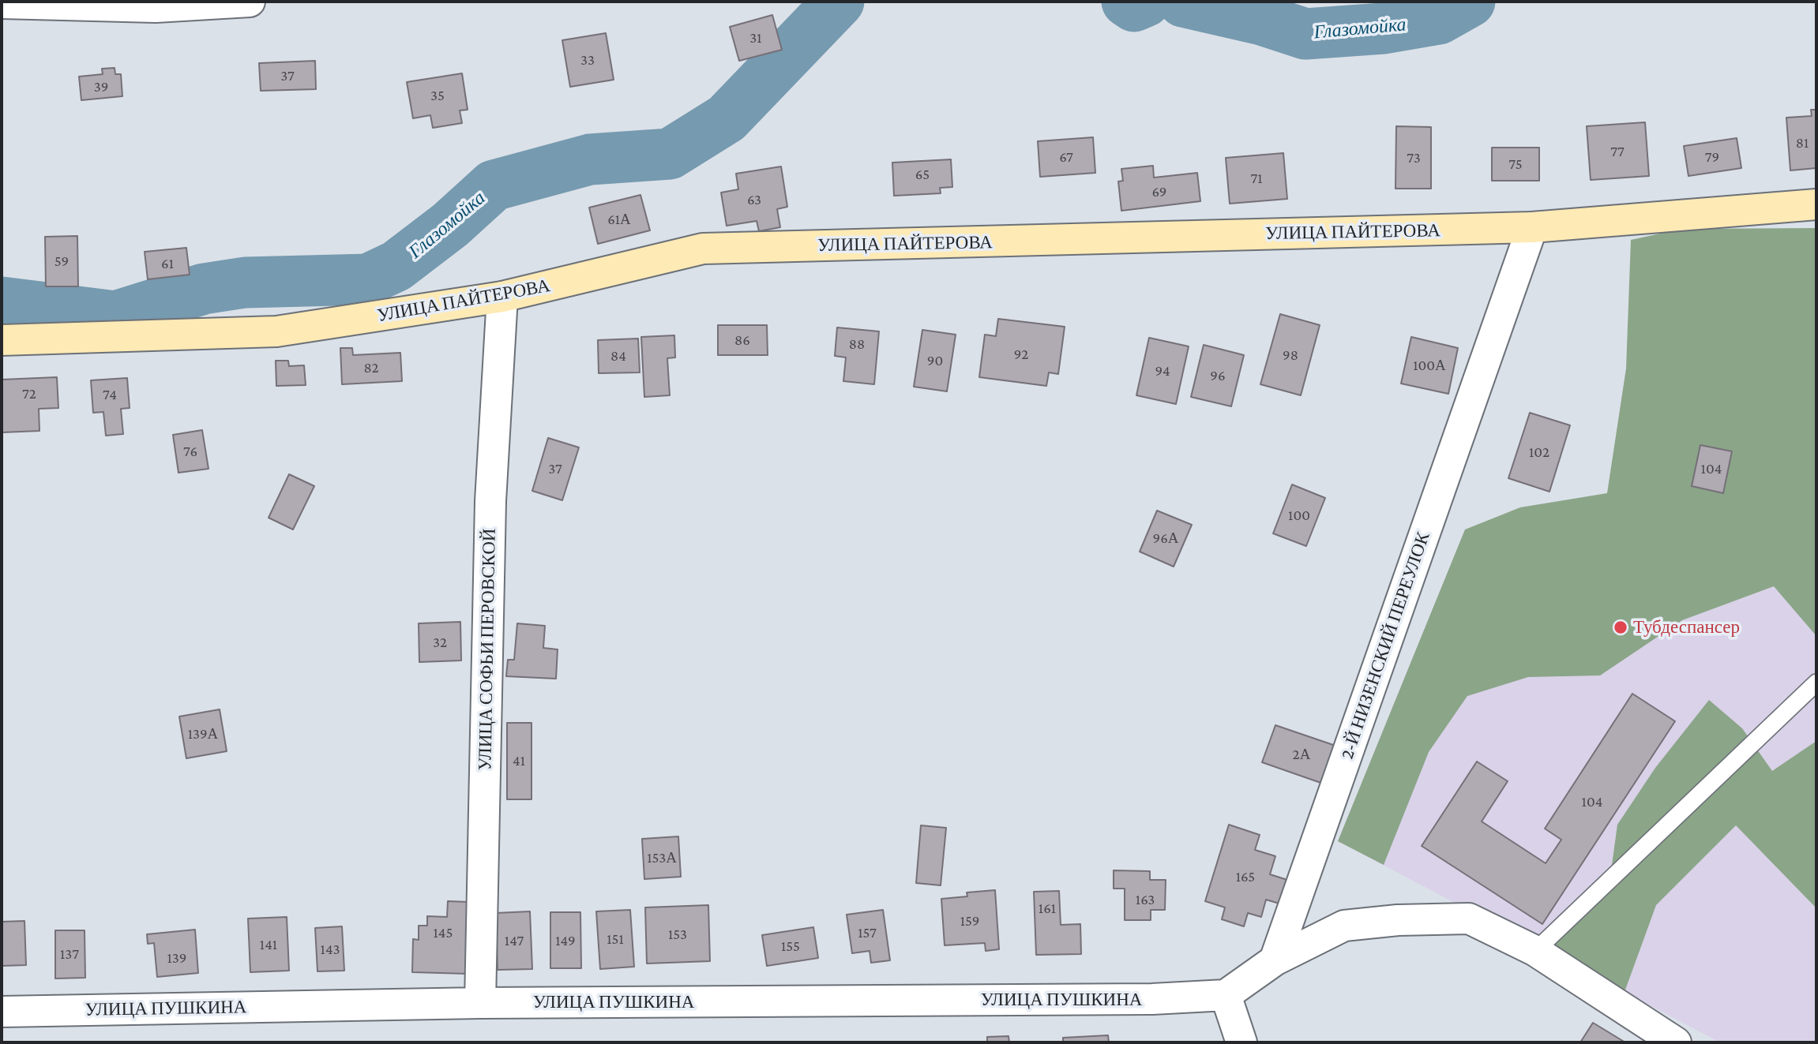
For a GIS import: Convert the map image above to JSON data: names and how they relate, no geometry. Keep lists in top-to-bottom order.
{
  "streets": {
    "main road": ["УЛИЦА ПАЙТЕРОВА"],
    "street": ["2-Й НИЗЕНСКИЙ ПЕРЕУЛОК", "УЛИЦА СОФЬИ ПЕРОВСКОЙ", "УЛИЦА ПУШКИНА"]
  },
  "crossings": [
    ["УЛИЦА ПАЙТЕРОВА", "2-Й НИЗЕНСКИЙ ПЕРЕУЛОК"],
    ["УЛИЦА ПАЙТЕРОВА", "УЛИЦА СОФЬИ ПЕРОВСКОЙ"],
    ["УЛИЦА СОФЬИ ПЕРОВСКОЙ", "УЛИЦА ПУШКИНА"]
  ],
  "water": ["Глазомойка"],
  "places": ["Тубдеспансер"],
  "house_numbers": [
    "31",
    "33",
    "37",
    "39",
    "35",
    "81",
    "77",
    "67",
    "79",
    "73",
    "75",
    "65",
    "71",
    "69",
    "63",
    "61А",
    "59",
    "61",
    "86",
    "88",
    "92",
    "98",
    "84",
    "90",
    "100А",
    "82",
    "94",
    "96",
    "72",
    "74",
    "76",
    "102",
    "37",
    "104",
    "100",
    "96А",
    "32",
    "139А",
    "2А",
    "41",
    "104",
    "153А",
    "165",
    "163",
    "161",
    "159",
    "145",
    "157",
    "153",
    "151",
    "147",
    "149",
    "141",
    "155",
    "143",
    "137",
    "139"
  ]
}
